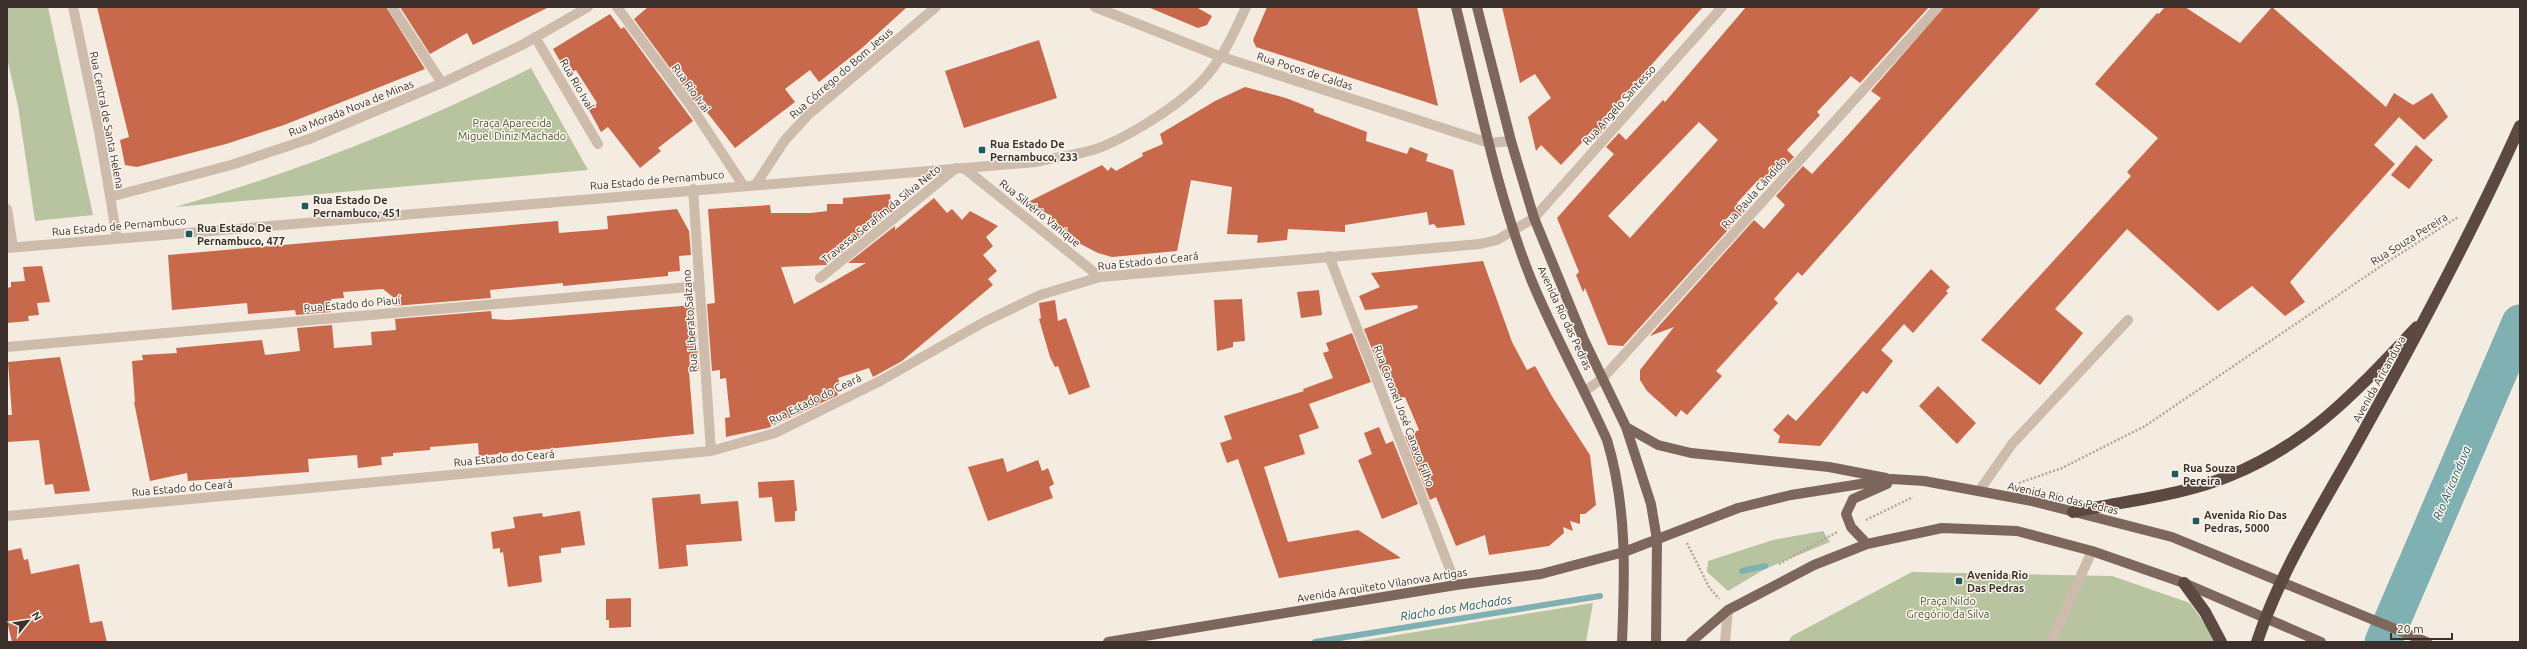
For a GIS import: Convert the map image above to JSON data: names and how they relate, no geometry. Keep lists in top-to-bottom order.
{
  "streets": {
    "highway": ["Avenida Aricanduva"],
    "main road": ["Avenida Rio das Pedras", "Avenida Arquiteto Vilanova Artigas"],
    "street": [
      "Rua Poços de Caldas",
      "Rua Córrego do Bom Jesus",
      "Rua Rio Ivaí",
      "Rua Rio Ivai",
      "Rua Angelo Santesso",
      "Rua Morada Nova de Minas",
      "Rua Central de Santa Helena",
      "Rua Estado de Pernambuco",
      "Rua Paula Cândido",
      "Rua Silvério Vanique",
      "Travessa Serafim da Silva Neto",
      "Rua Estado do Ceará",
      "Rua Estado do Piauí",
      "Rua Liberato Salzano",
      "Rua Coronel José Canavo Filho"
    ],
    "path": ["Rua Souza Pereira"]
  },
  "crossings": [
    ["Rua Poços de Caldas", "Rua Estado de Pernambuco"],
    ["Rua Poços de Caldas", "Avenida Rio das Pedras"],
    ["Rua Córrego do Bom Jesus", "Rua Estado de Pernambuco"],
    ["Rua Rio Ivaí", "Rua Morada Nova de Minas"],
    ["Rua Rio Ivai", "Rua Estado de Pernambuco"],
    ["Rua Angelo Santesso", "Rua Estado do Ceará"],
    ["Rua Angelo Santesso", "Avenida Rio das Pedras"],
    ["Rua Morada Nova de Minas", "Rua Central de Santa Helena"],
    ["Rua Central de Santa Helena", "Rua Estado de Pernambuco"],
    ["Rua Estado de Pernambuco", "Rua Silvério Vanique"],
    ["Rua Estado de Pernambuco", "Travessa Serafim da Silva Neto"],
    ["Rua Estado de Pernambuco", "Rua Liberato Salzano"],
    ["Rua Paula Cândido", "Avenida Rio das Pedras"],
    ["Rua Silvério Vanique", "Travessa Serafim da Silva Neto"],
    ["Rua Silvério Vanique", "Rua Estado do Ceará"],
    ["Rua Estado do Ceará", "Avenida Rio das Pedras"],
    ["Rua Estado do Ceará", "Rua Liberato Salzano"],
    ["Rua Estado do Ceará", "Rua Coronel José Canavo Filho"],
    ["Rua Estado do Piauí", "Rua Liberato Salzano"],
    ["Avenida Rio das Pedras", "Avenida Aricanduva"],
    ["Avenida Rio das Pedras", "Avenida Arquiteto Vilanova Artigas"],
    ["Rua Coronel José Canavo Filho", "Avenida Arquiteto Vilanova Artigas"]
  ],
  "water": ["Rio Aricanduva", "Riacho dos Machados"],
  "parks": ["Praça Aparecida Miguel Diniz Machado", "Praça Nildo Gregório da Silva"],
  "places": {
    "transit": [
      "Rua Estado De Pernambuco, 233",
      "Rua Estado De Pernambuco, 451",
      "Rua Estado De Pernambuco, 477",
      "Rua Souza Pereira",
      "Avenida Rio Das Pedras, 5000",
      "Avenida Rio Das Pedras"
    ]
  },
  "scale_bar": "20 m",
  "north": "top right"
}
